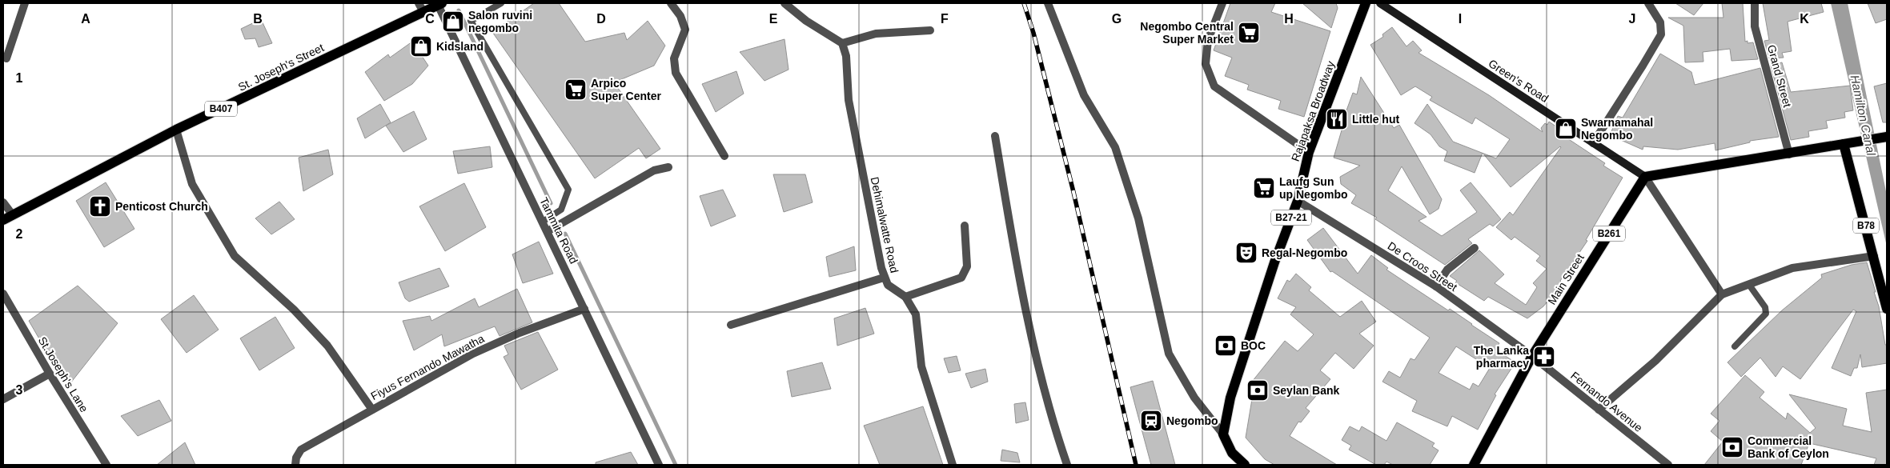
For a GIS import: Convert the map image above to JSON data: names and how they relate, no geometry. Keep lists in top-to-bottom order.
{
  "streets": {
    "main road": [
      "St. Joseph's Street",
      "Green's Road",
      "B407",
      "Rajapaksa Broadway",
      "B27-21",
      "B78",
      "B261",
      "Main Street"
    ],
    "street": [
      "Grand Street",
      "Dehimalwatte Road",
      "Tammita Road",
      "De Croos Street",
      "Fiyus Fernando Mawatha",
      "St.Joseph's Lane",
      "Fernando Avenue"
    ]
  },
  "crossings": [
    ["St. Joseph's Street", "Tammita Road"],
    ["Green's Road", "Main Street"],
    ["Rajapaksa Broadway", "De Croos Street"],
    ["Tammita Road", "Fiyus Fernando Mawatha"],
    ["De Croos Street", "Main Street"],
    ["De Croos Street", "Fernando Avenue"],
    ["Main Street", "Fernando Avenue"]
  ],
  "water": ["Hamilton Canal"],
  "places": {
    "shop": ["Salon ruvini negombo", "Kidsland", "Swarnamahal Negombo"],
    "supermarket": ["Negombo Central Super Market", "Arpico Super Center", "Laufg Sun up Negombo"],
    "restaurant": ["Little hut"],
    "church": ["Penticost Church"],
    "theatre": ["Regal-Negombo"],
    "bank": ["BOC", "Seylan Bank", "Commercial Bank of Ceylon"],
    "pharmacy": ["The Lanka pharmacy"],
    "station": ["Negombo"]
  },
  "grid": {
    "columns": [
      "A",
      "B",
      "C",
      "D",
      "E",
      "F",
      "G",
      "H",
      "I",
      "J",
      "K"
    ],
    "rows": ["1", "2", "3"]
  }
}
